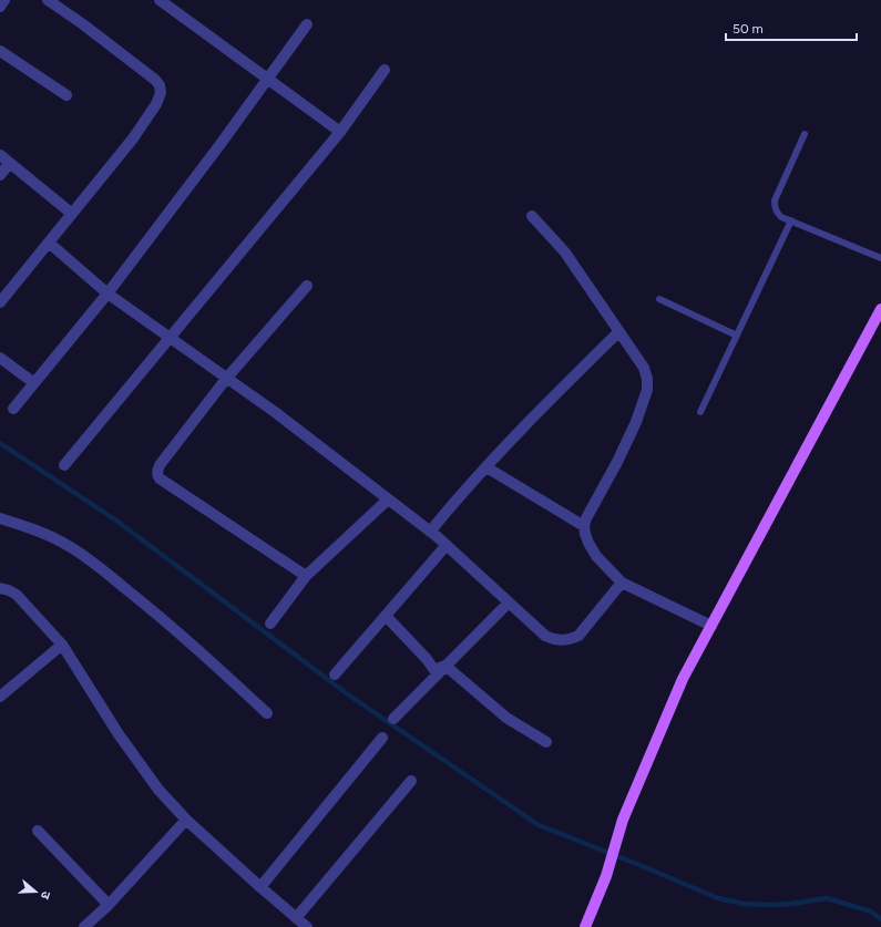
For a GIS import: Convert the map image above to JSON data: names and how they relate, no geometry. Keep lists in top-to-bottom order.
{
  "scale_bar": "50 m",
  "north": "right"
}
